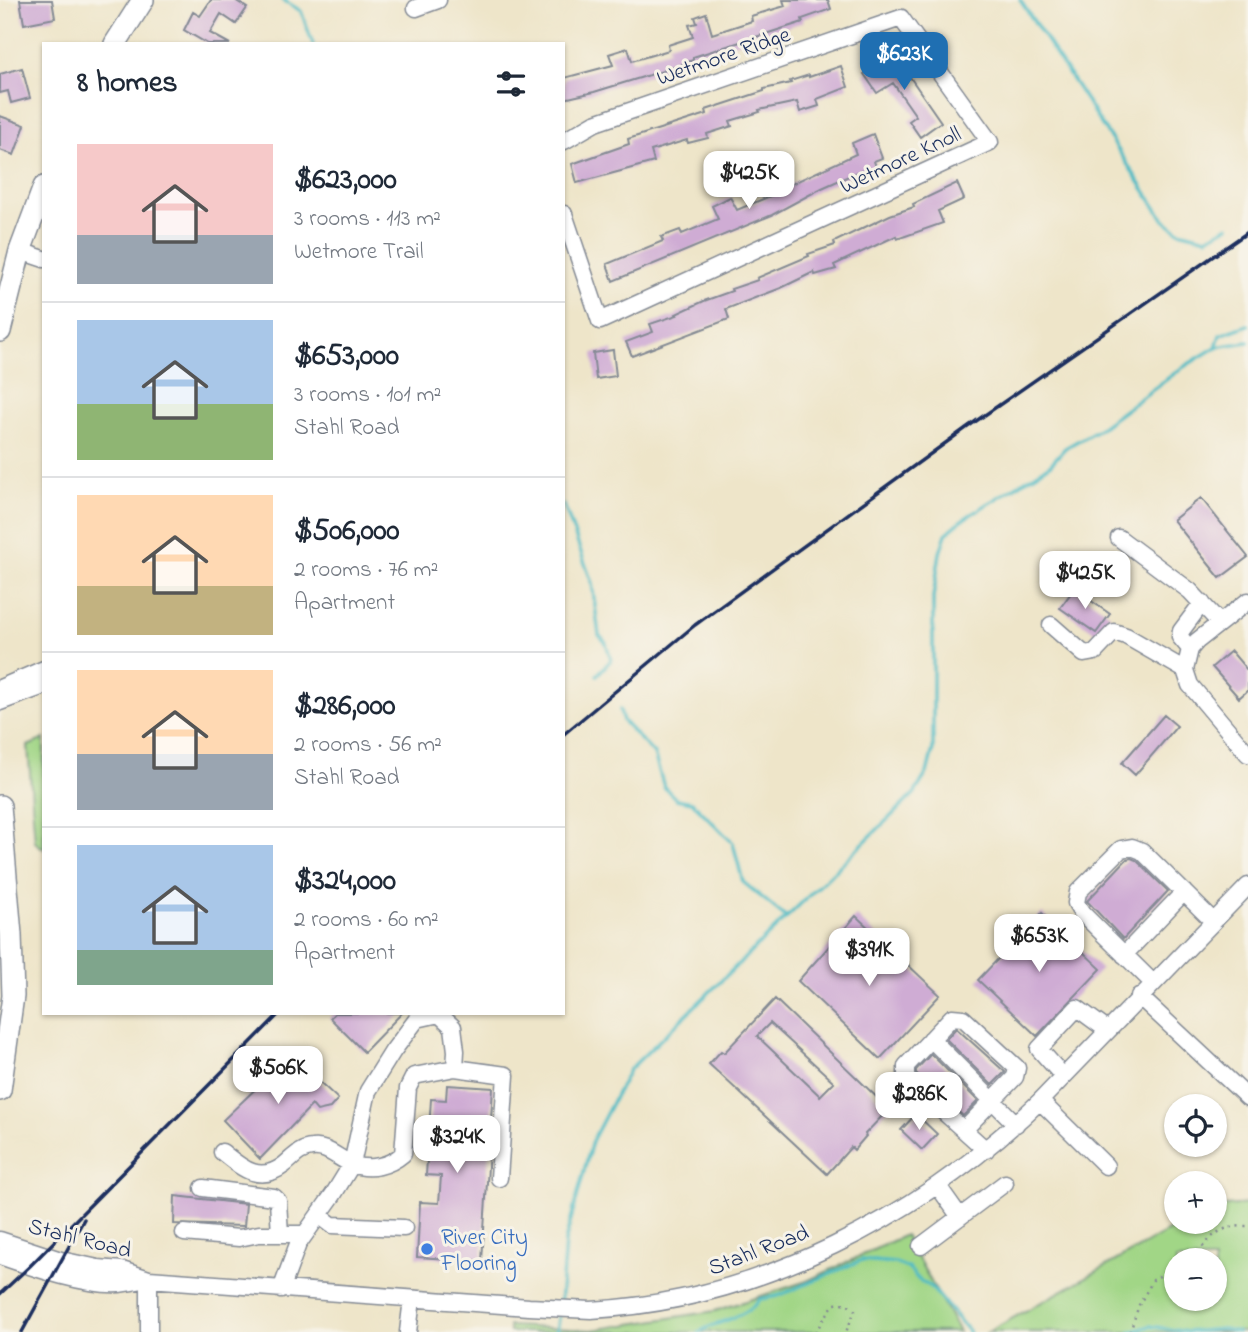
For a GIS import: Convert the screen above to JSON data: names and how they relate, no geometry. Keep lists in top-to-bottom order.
{
  "streets": {
    "street": ["Wetmore Ridge", "Wetmore Knoll", "Stahl Road"]
  },
  "crossings": [
    ["Wetmore Ridge", "Wetmore Knoll"]
  ],
  "places": ["River City Flooring"],
  "page": {
    "price": [
      "$623K",
      "$425K",
      "$425K",
      "$653K",
      "$391K",
      "$506K",
      "$286K",
      "$324K"
    ],
    "heading": "8 homes",
    "list": [
      {
        "name": "$623,000",
        "note": "3 rooms · 113 m² · Wetmore Trail"
      },
      {
        "name": "$653,000",
        "note": "3 rooms · 101 m² · Stahl Road"
      },
      {
        "name": "$506,000",
        "note": "2 rooms · 76 m² · Apartment"
      },
      {
        "name": "$286,000",
        "note": "2 rooms · 56 m² · Stahl Road"
      },
      {
        "name": "$324,000",
        "note": "2 rooms · 60 m² · Apartment"
      }
    ],
    "map_buttons": ["+", "−"]
  }
}
